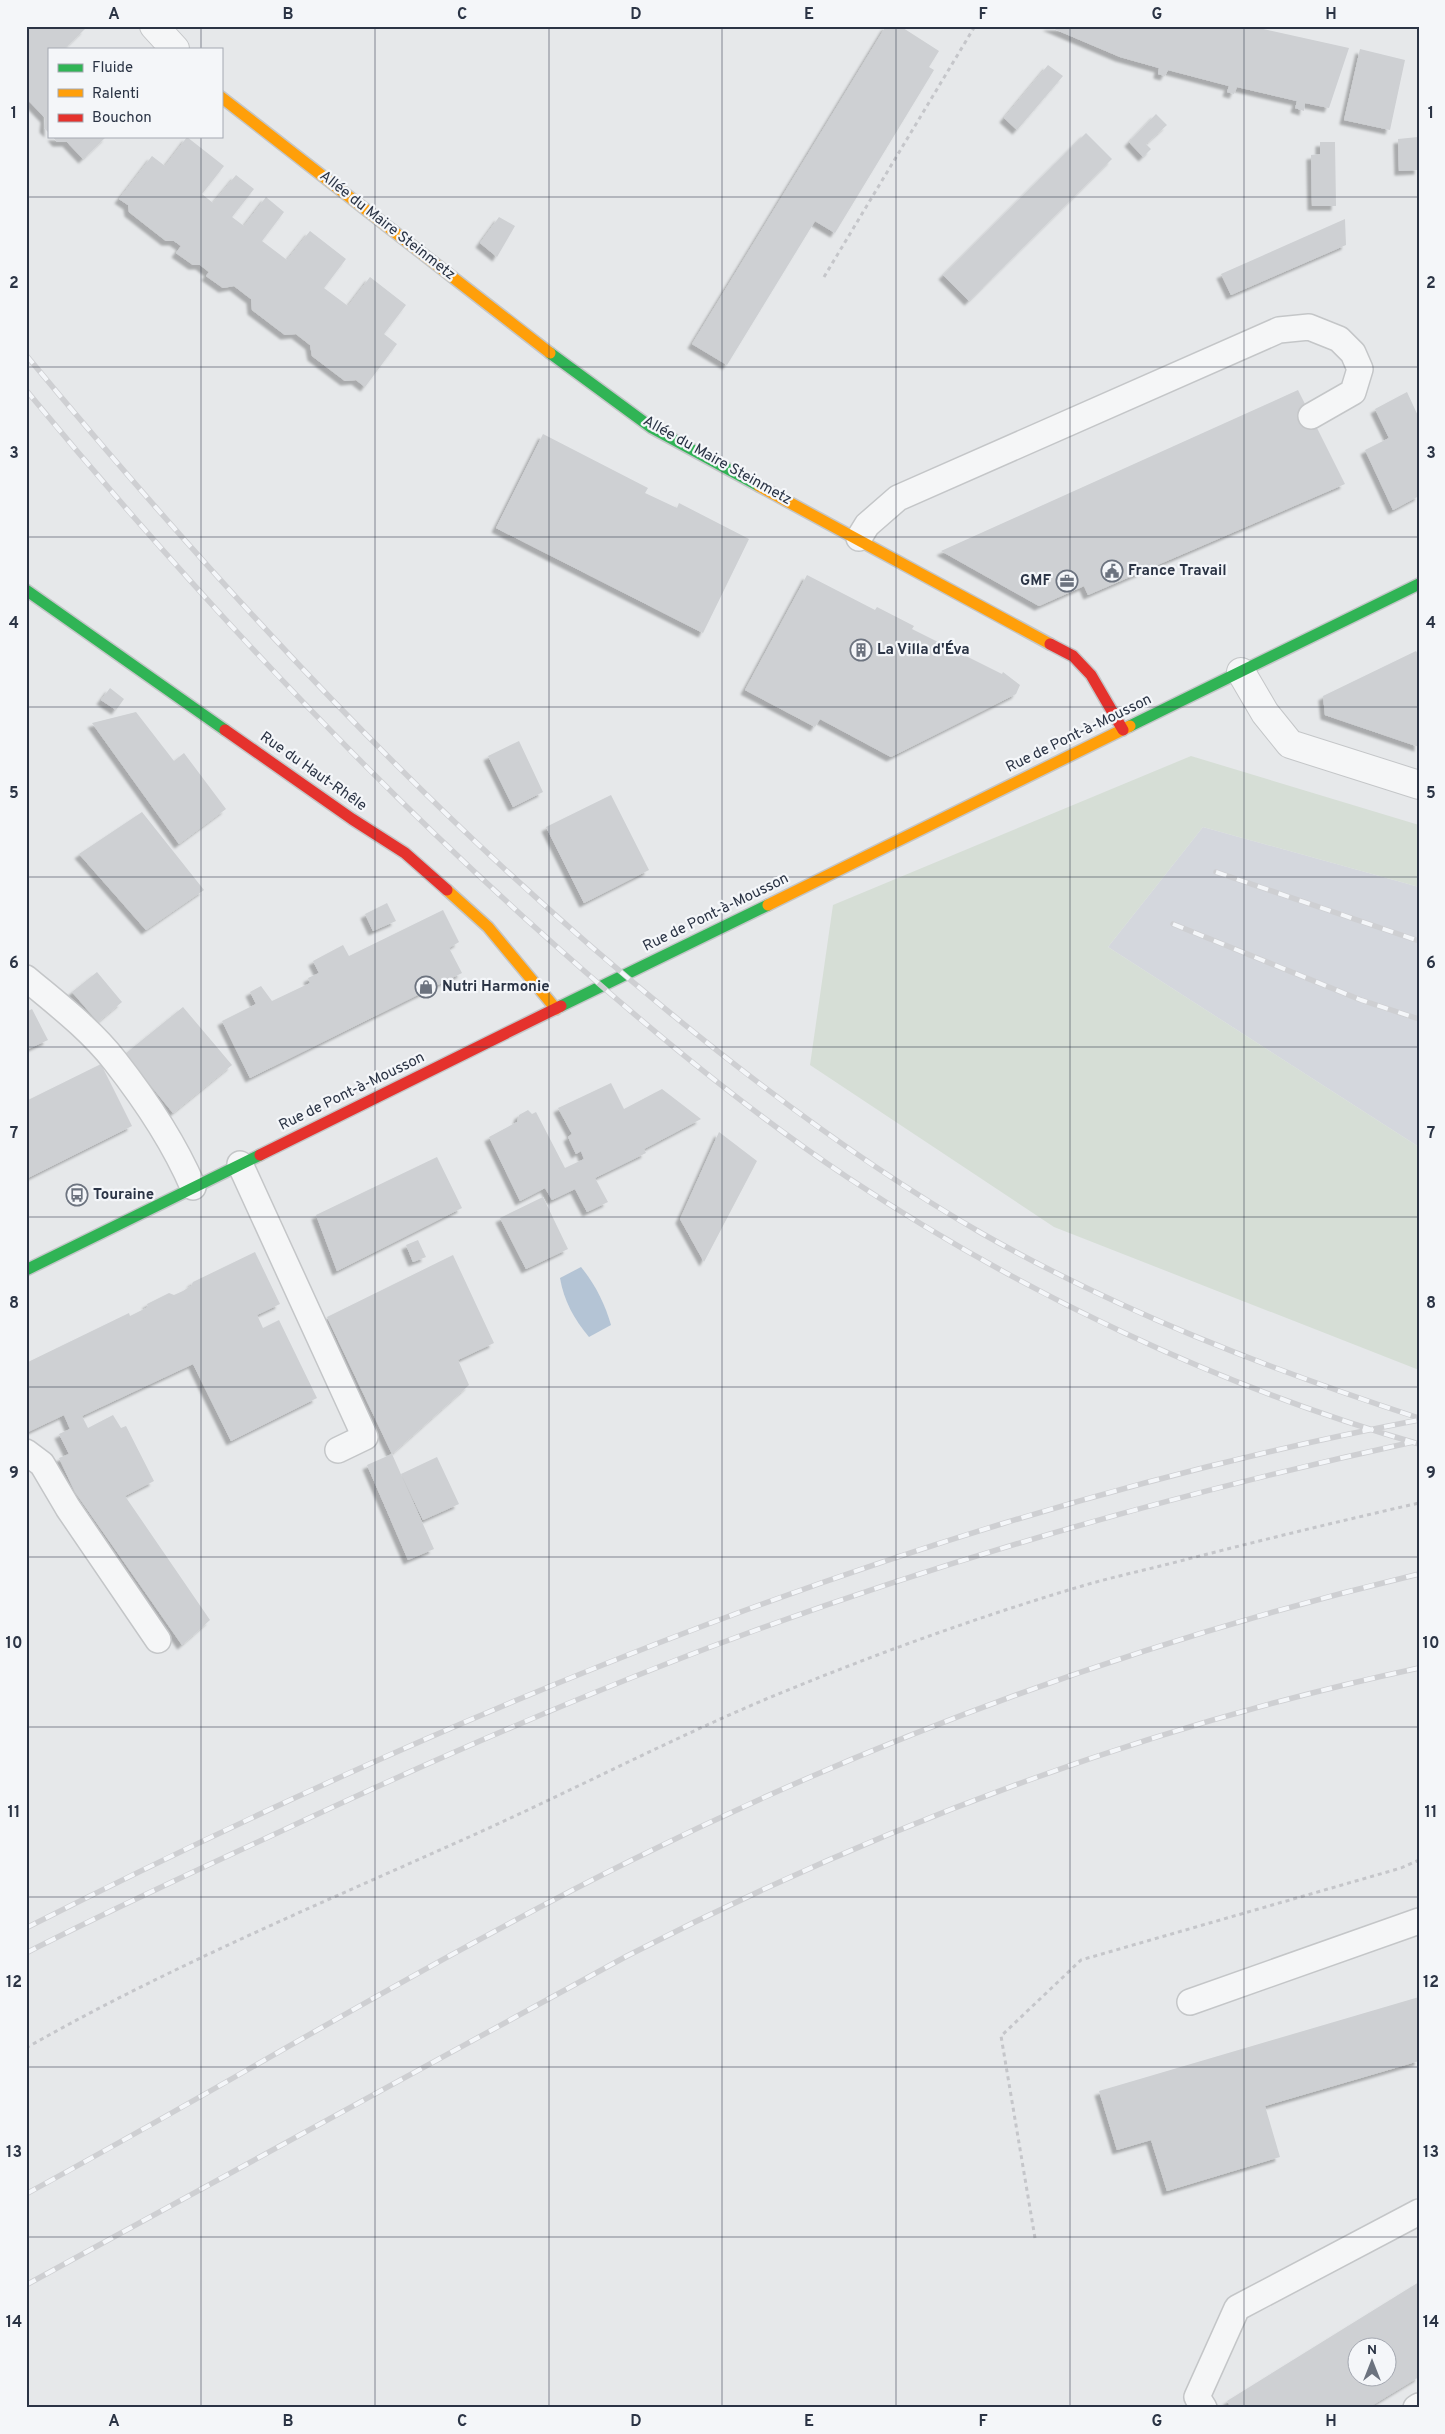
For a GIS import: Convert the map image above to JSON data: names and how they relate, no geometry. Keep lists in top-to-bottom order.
{
  "streets": {
    "street": ["Allée du Maire Steinmetz", "Rue de Pont-à-Mousson", "Rue du Haut-Rhêle"]
  },
  "crossings": [
    ["Allée du Maire Steinmetz", "Rue de Pont-à-Mousson"],
    ["Rue de Pont-à-Mousson", "Rue du Haut-Rhêle"]
  ],
  "places": {
    "public building": ["France Travail"],
    "office": ["GMF"],
    "building": ["La Villa d'Éva"],
    "shop": ["Nutri Harmonie"],
    "bus stop": ["Touraine"]
  },
  "legend": ["Fluide", "Ralenti", "Bouchon"],
  "north": "top",
  "grid": {
    "columns": [
      "A",
      "B",
      "C",
      "D",
      "E",
      "F",
      "G",
      "H"
    ],
    "rows": [
      "1",
      "2",
      "3",
      "4",
      "5",
      "6",
      "7",
      "8",
      "9",
      "10",
      "11",
      "12",
      "13",
      "14"
    ]
  }
}
